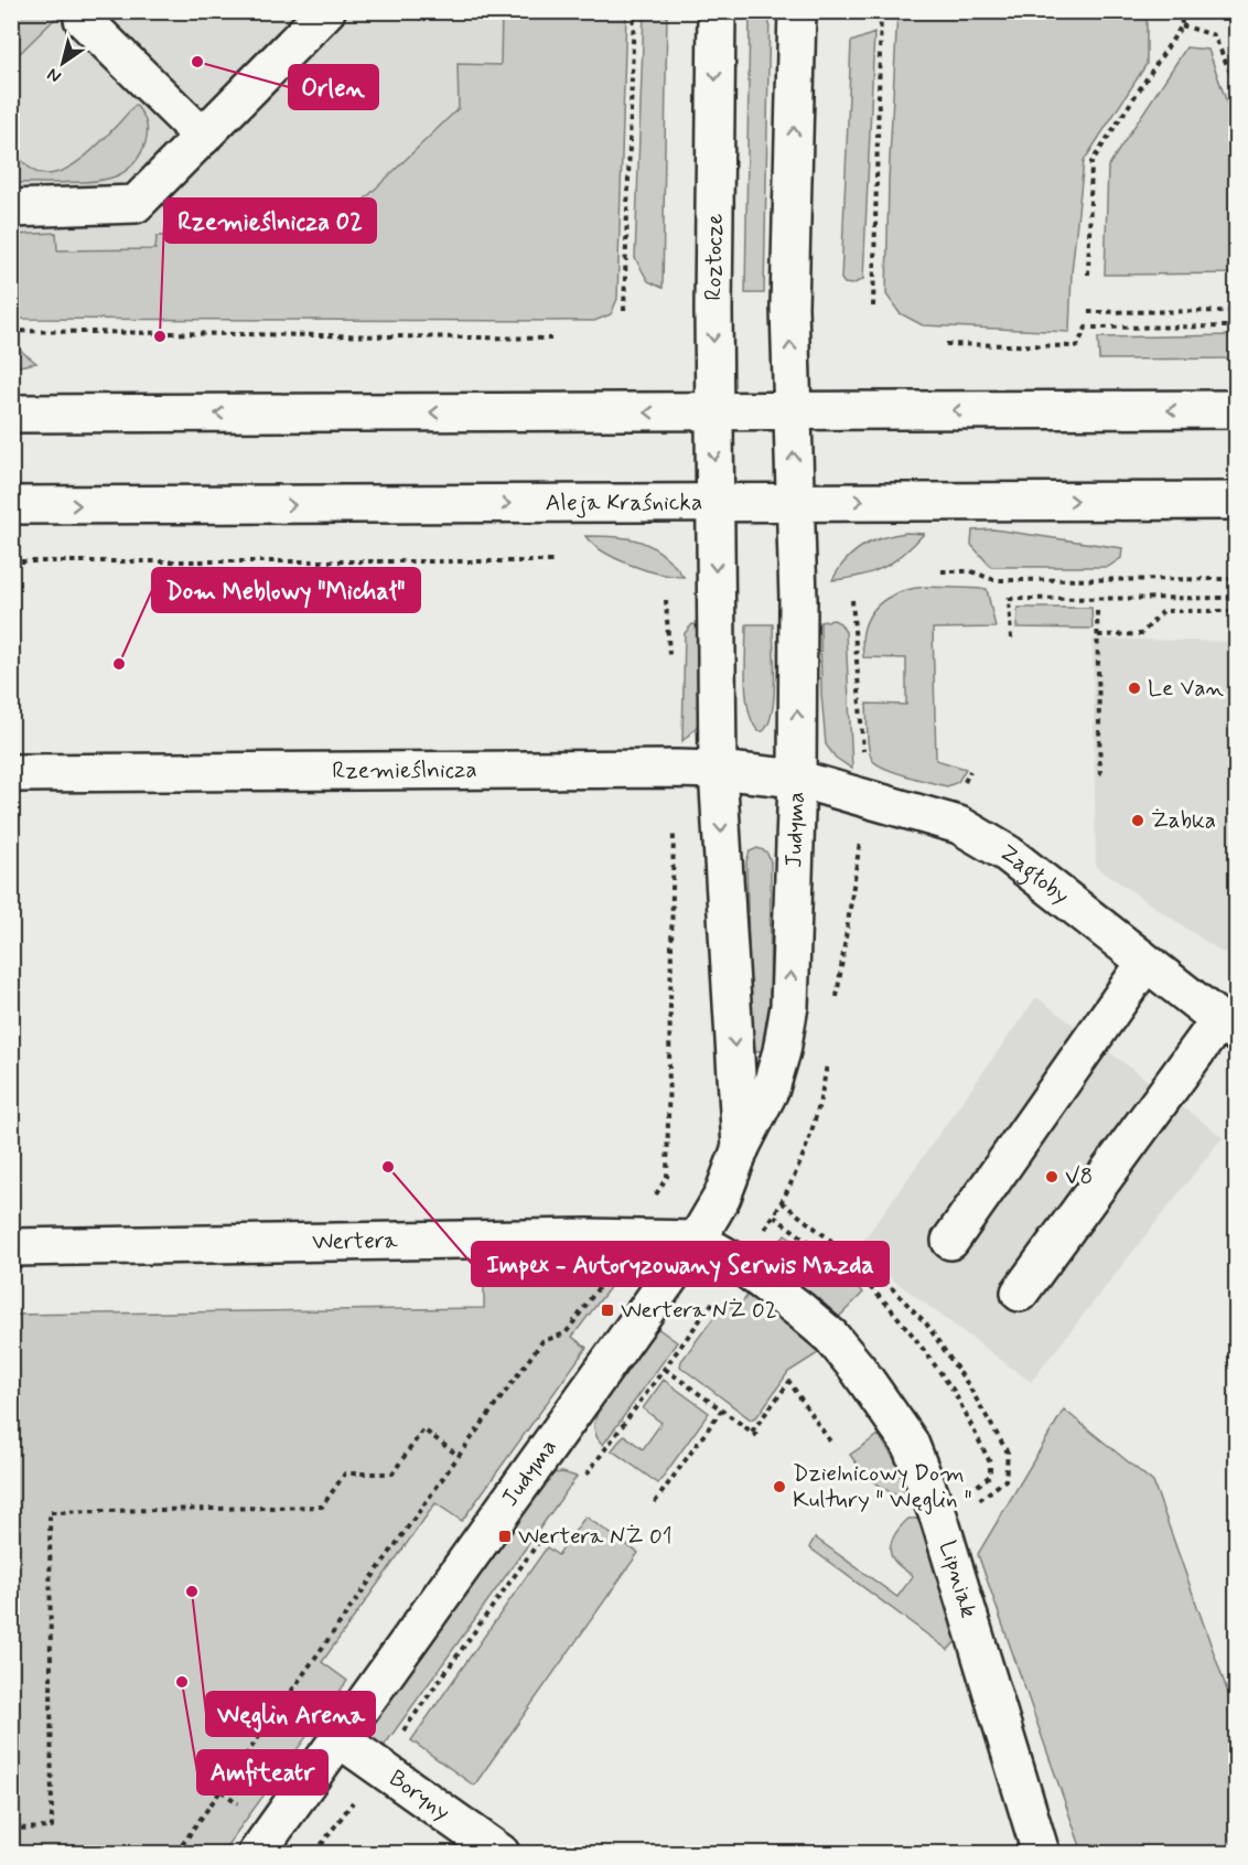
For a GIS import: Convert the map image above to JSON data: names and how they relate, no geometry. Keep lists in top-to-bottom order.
{
  "streets": {
    "street": [
      "Roztocze",
      "Aleja Kraśnicka",
      "Rzemieślnicza",
      "Judyma",
      "Zagłoby",
      "Wertera",
      "Lipniak",
      "Boryny"
    ]
  },
  "crossings": [
    ["Roztocze", "Aleja Kraśnicka"],
    ["Roztocze", "Judyma"],
    ["Aleja Kraśnicka", "Judyma"],
    ["Rzemieślnicza", "Judyma"],
    ["Rzemieślnicza", "Zagłoby"],
    ["Judyma", "Zagłoby"],
    ["Judyma", "Wertera"],
    ["Judyma", "Lipniak"],
    ["Judyma", "Boryny"],
    ["Wertera", "Lipniak"]
  ],
  "places": {
    "other": [
      "Orlen",
      "Rzemieślnicza 02",
      "Dom Meblowy \"Michał\"",
      "Le Van",
      "Żabka",
      "Impex - Autoryzowany Serwis Mazda",
      "V8",
      "Dzielnicowy Dom Kultury \" Węglin \"",
      "Węglin Arena",
      "Amfiteatr"
    ],
    "transit": ["Wertera NŻ 02", "Wertera NŻ 01"]
  },
  "north": "bottom left"
}
